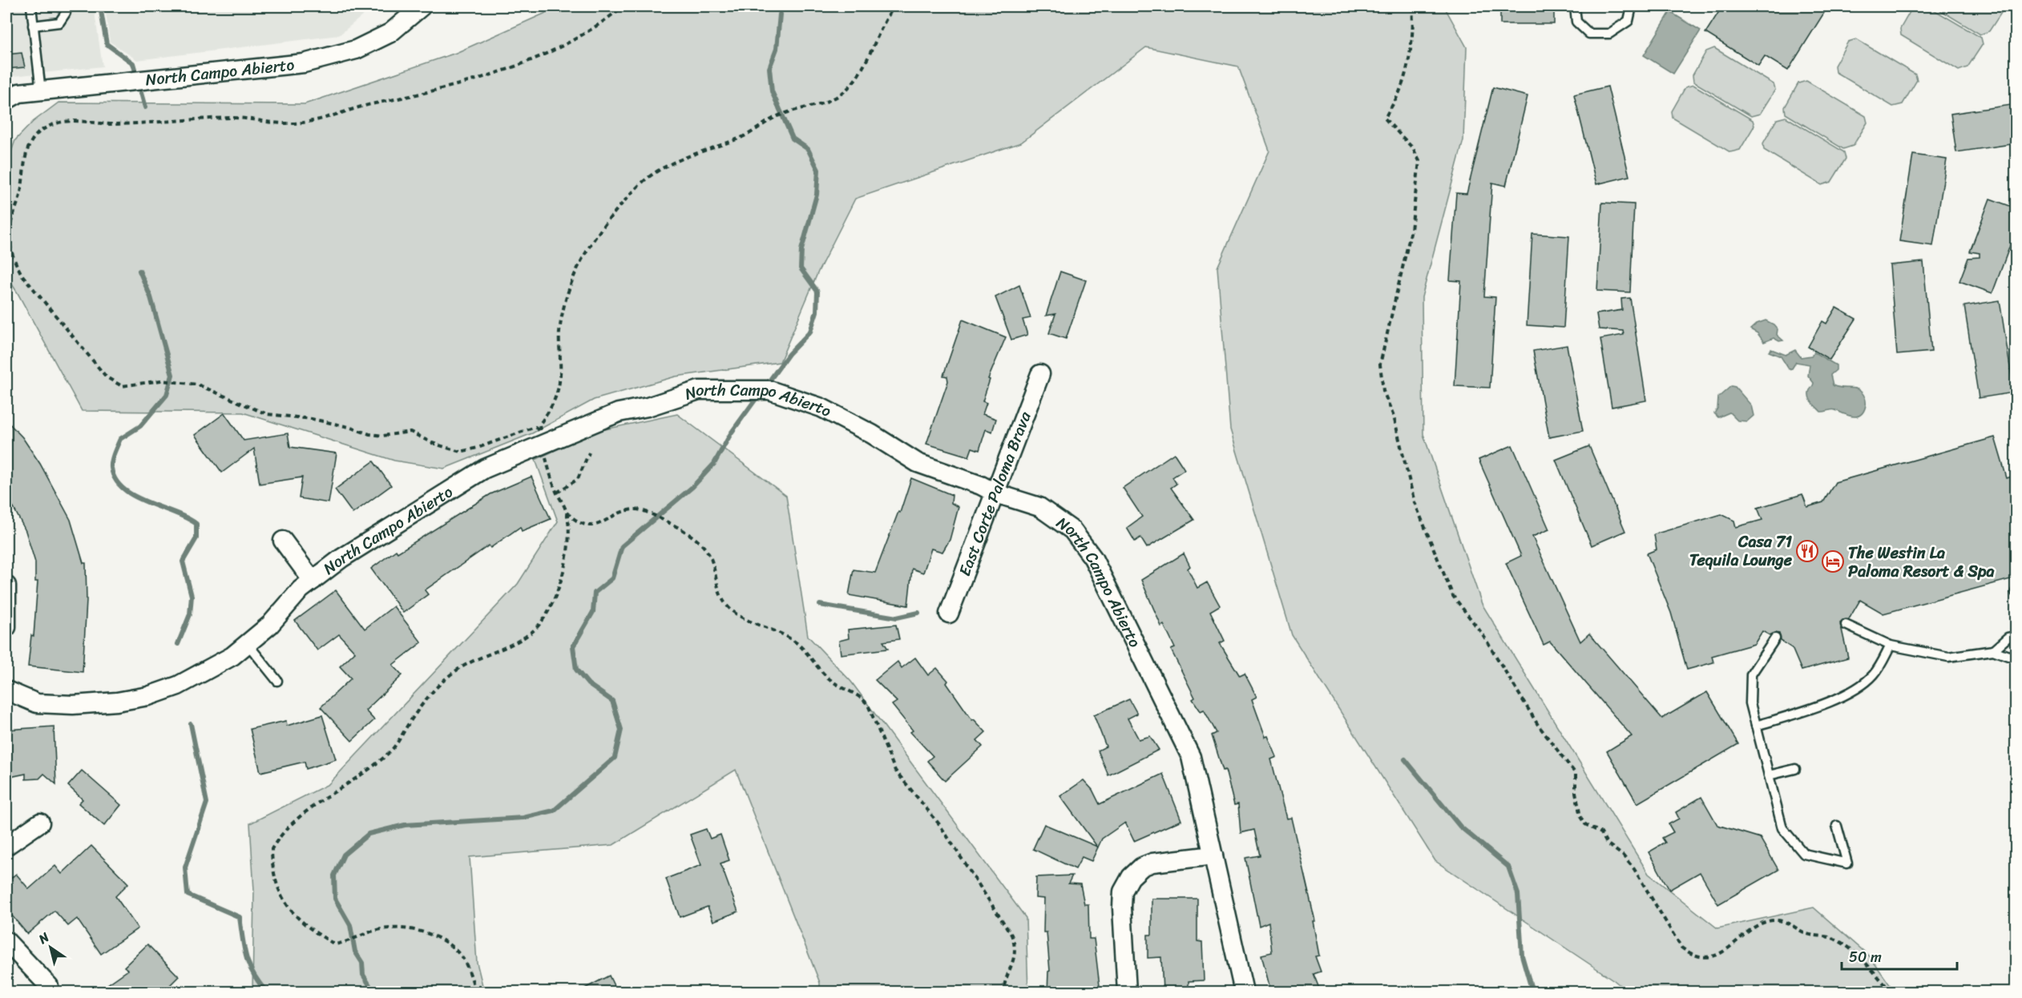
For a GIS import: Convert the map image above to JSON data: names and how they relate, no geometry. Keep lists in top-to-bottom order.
{
  "streets": {
    "street": ["North Campo Abierto", "East Corte Paloma Brava"]
  },
  "crossings": [
    ["North Campo Abierto", "East Corte Paloma Brava"]
  ],
  "places": {
    "restaurant": ["Casa 71 Tequila Lounge"],
    "hotel": ["The Westin La Paloma Resort & Spa"]
  },
  "scale_bar": "50 m",
  "north": "top left"
}
